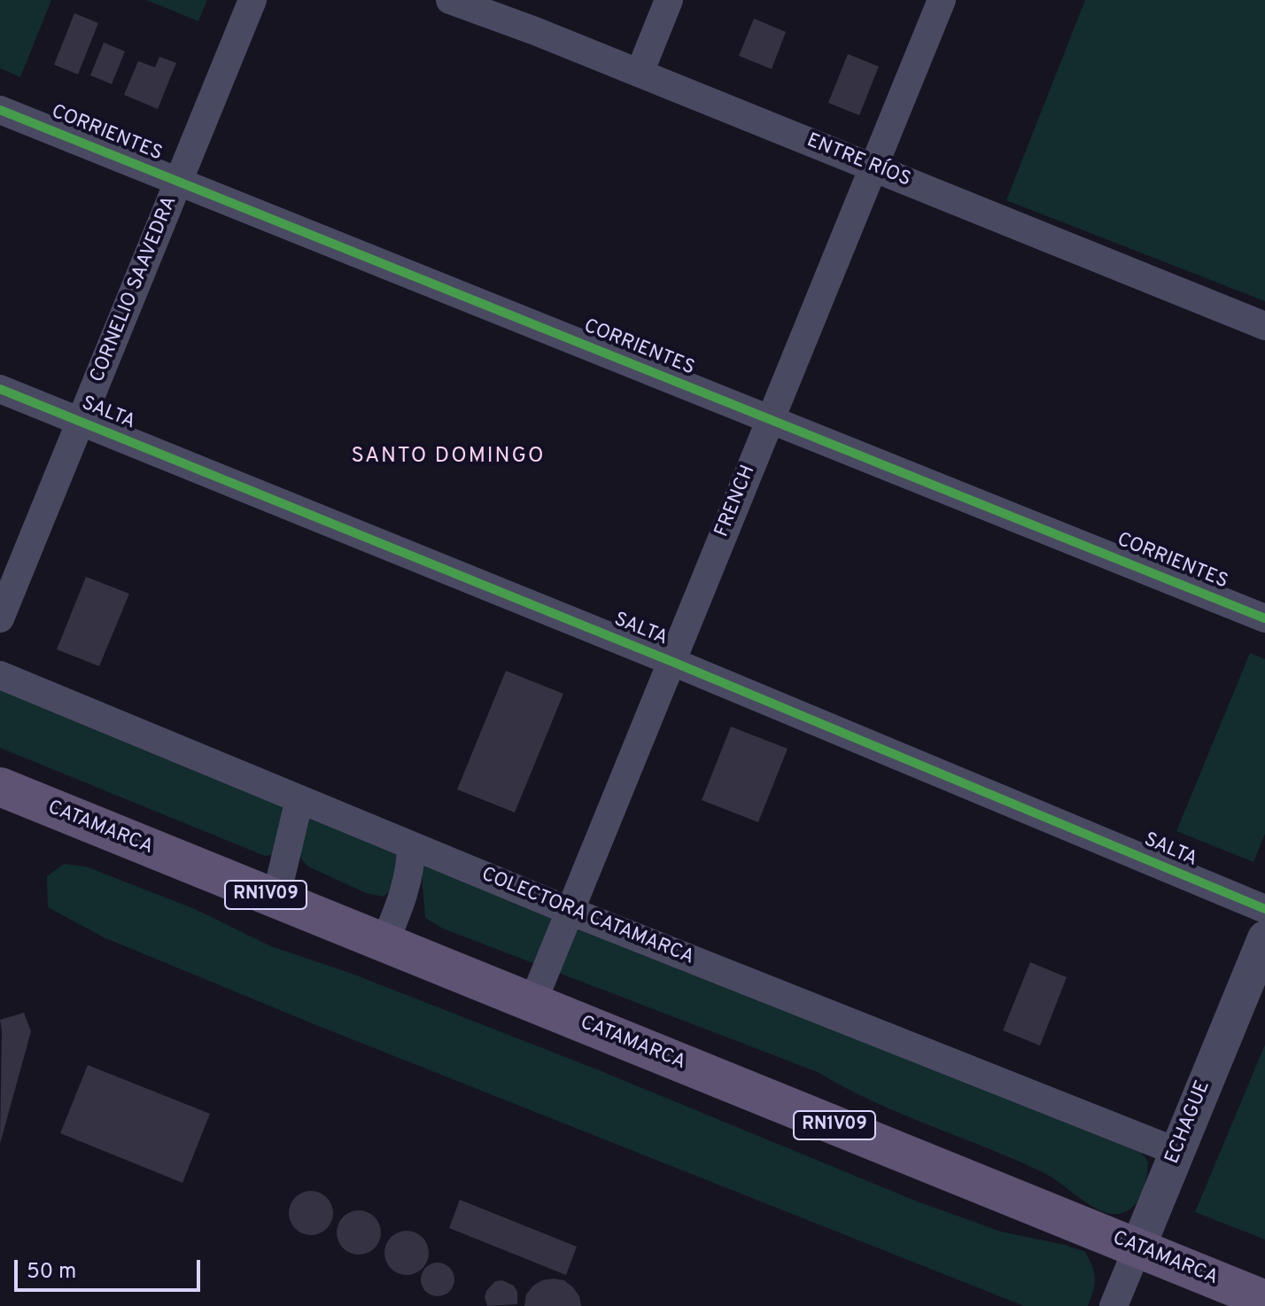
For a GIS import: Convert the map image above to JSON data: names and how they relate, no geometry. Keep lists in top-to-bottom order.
{
  "streets": {
    "main road": ["CATAMARCA", "RN1V09"],
    "street": [
      "CORRIENTES",
      "ENTRE RÍOS",
      "CORNELIO SAAVEDRA",
      "SALTA",
      "FRENCH",
      "COLECTORA CATAMARCA",
      "ECHAGUE"
    ]
  },
  "crossings": [
    ["CORRIENTES", "CORNELIO SAAVEDRA"],
    ["CORRIENTES", "FRENCH"],
    ["ENTRE RÍOS", "FRENCH"],
    ["CORNELIO SAAVEDRA", "SALTA"],
    ["SALTA", "FRENCH"],
    ["FRENCH", "CATAMARCA"],
    ["FRENCH", "COLECTORA CATAMARCA"],
    ["CATAMARCA", "ECHAGUE"],
    ["COLECTORA CATAMARCA", "ECHAGUE"]
  ],
  "districts": ["SANTO DOMINGO"],
  "scale_bar": "50 m"
}
